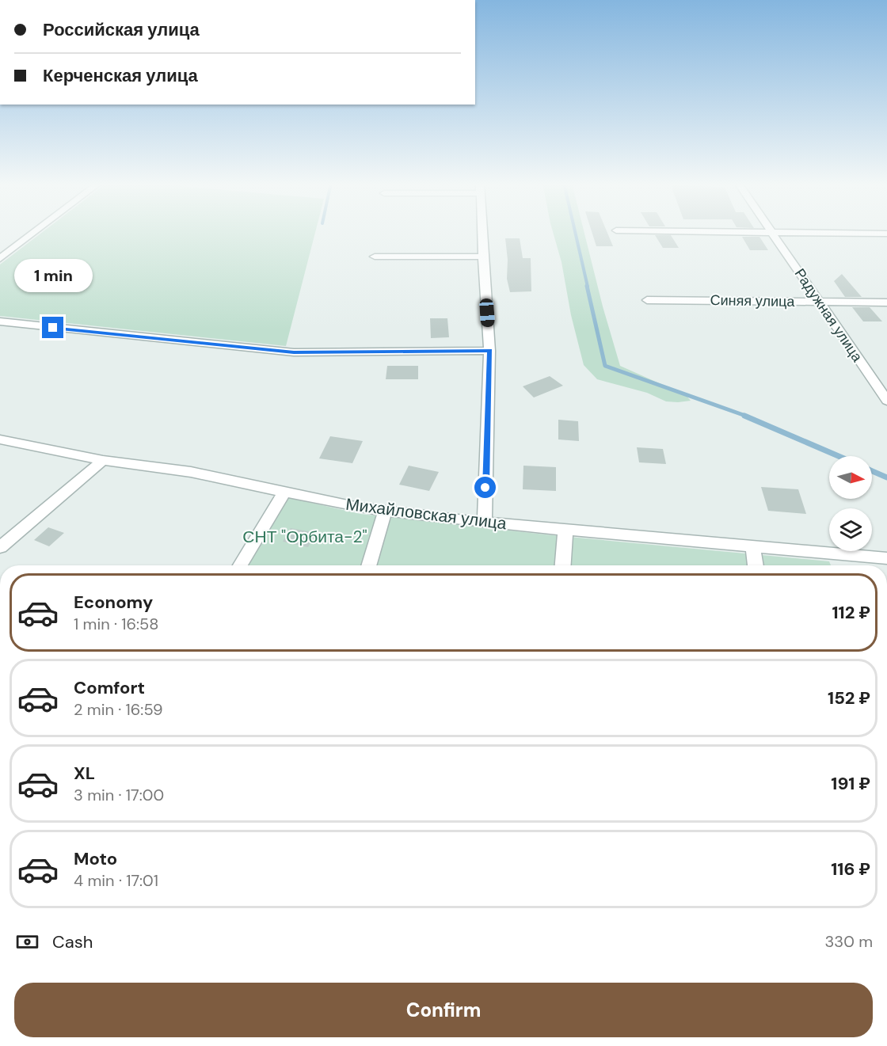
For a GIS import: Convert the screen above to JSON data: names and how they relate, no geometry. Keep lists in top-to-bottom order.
{
  "streets": {
    "street": ["Синяя улица", "Радужная улица", "Михайловская улица"]
  },
  "crossings": [
    ["Синяя улица", "Радужная улица"]
  ],
  "parks": ["СНТ \"Орбита-2\""],
  "north": "right",
  "page": {
    "banner": ["Российская улица", "Керченская улица"],
    "bubble": "1 min",
    "list": [
      {
        "name": "Economy",
        "note": "1 min · 16:58",
        "value": "112 ₽"
      },
      {
        "name": "Comfort",
        "note": "2 min · 16:59",
        "value": "152 ₽"
      },
      {
        "name": "XL",
        "note": "3 min · 17:00",
        "value": "191 ₽"
      },
      {
        "name": "Moto",
        "note": "4 min · 17:01",
        "value": "116 ₽"
      }
    ],
    "pay": ["Cash", "330 m"],
    "buttons": "Confirm"
  }
}
